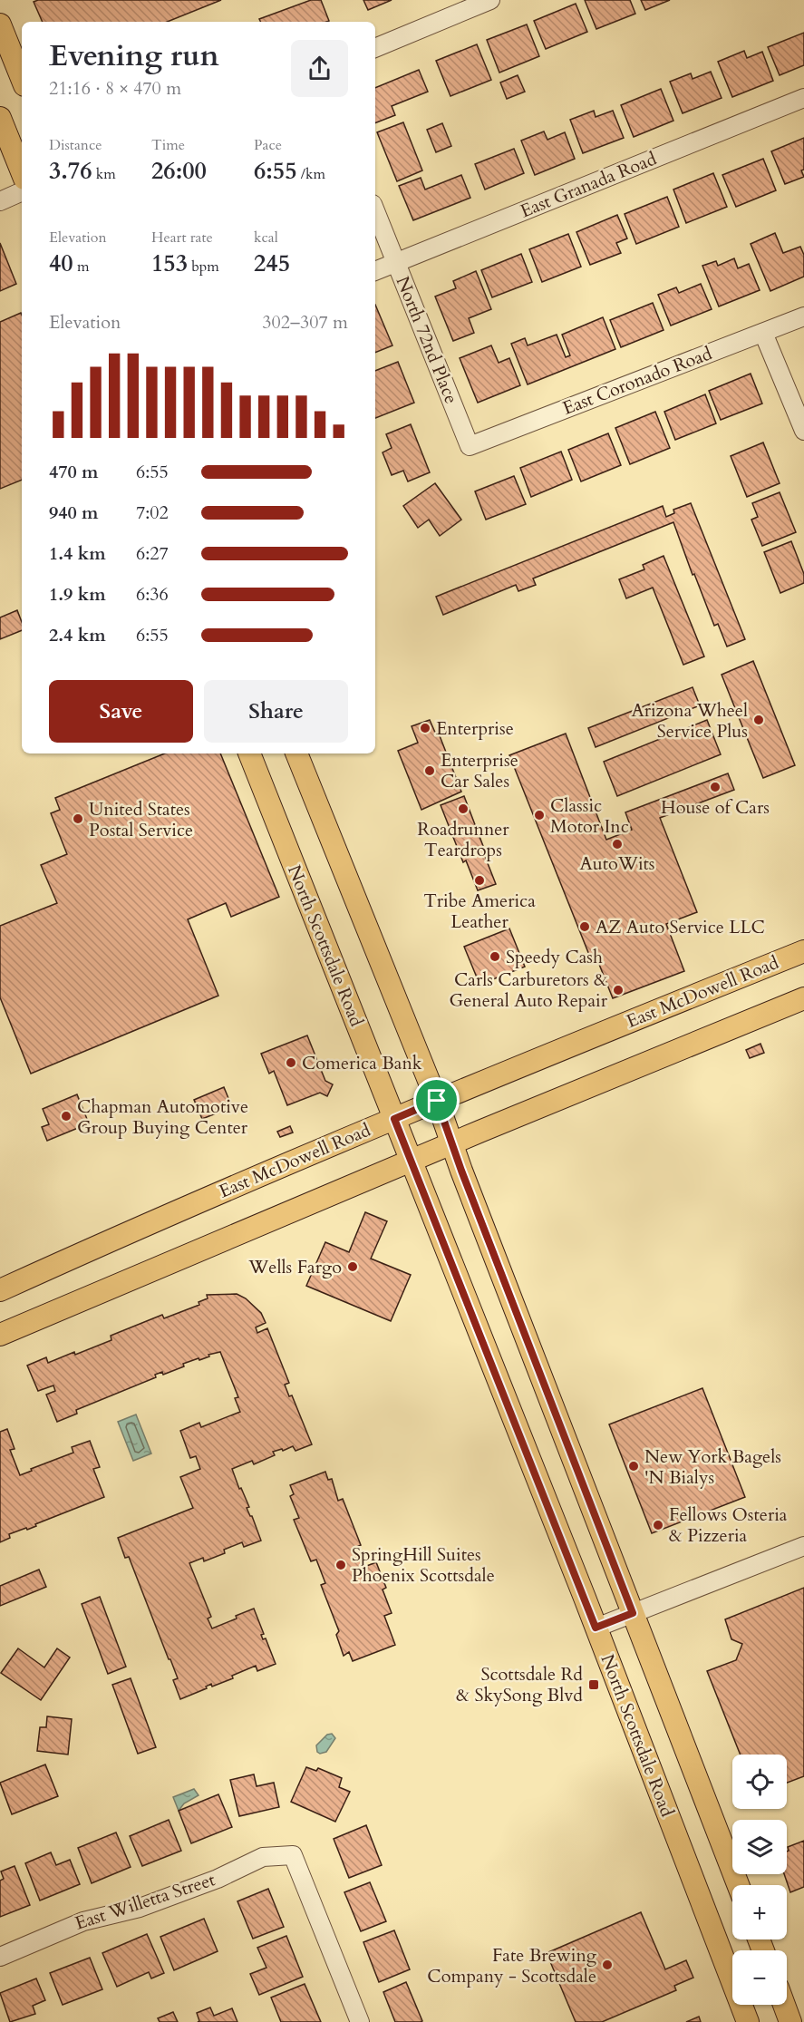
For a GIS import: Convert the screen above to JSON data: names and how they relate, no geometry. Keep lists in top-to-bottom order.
{
  "streets": {
    "main road": ["North Scottsdale Road", "East McDowell Road"],
    "street": [
      "East Granada Road",
      "North 72nd Place",
      "East Coronado Road",
      "East Willetta Street"
    ]
  },
  "crossings": [
    ["East Granada Road", "North 72nd Place"],
    ["North 72nd Place", "East Coronado Road"],
    ["North Scottsdale Road", "East McDowell Road"]
  ],
  "places": {
    "other": [
      "Arizona Wheel Service Plus",
      "Enterprise",
      "Enterprise Car Sales",
      "House of Cars",
      "Roadrunner Teardrops",
      "Classic Motor Inc",
      "United States Postal Service",
      "AutoWits",
      "Tribe America Leather",
      "AZ Auto Service LLC",
      "Speedy Cash",
      "Carls Carburetors & General Auto Repair",
      "Comerica Bank",
      "Chapman Automotive Group Buying Center",
      "Wells Fargo",
      "New York Bagels 'N Bialys",
      "Fellows Osteria & Pizzeria",
      "SpringHill Suites Phoenix Scottsdale",
      "Fate Brewing Company - Scottsdale"
    ],
    "transit": ["Scottsdale Rd & SkySong Blvd"]
  },
  "page": {
    "heading": ["Evening run", "21:16 · 8 × 470 m"],
    "stats": [
      ["Distance", "3.76 km"],
      ["Time", "26:00"],
      ["Pace", "6:55 /km"],
      ["Elevation", "40 m"],
      ["Heart rate", "153 bpm"],
      ["kcal", "245"]
    ],
    "chart": ["Elevation", "302–307 m"],
    "list": [
      {
        "name": "470 m",
        "note": "6:55"
      },
      {
        "name": "940 m",
        "note": "7:02"
      },
      {
        "name": "1.4 km",
        "note": "6:27"
      },
      {
        "name": "1.9 km",
        "note": "6:36"
      },
      {
        "name": "2.4 km",
        "note": "6:55"
      }
    ],
    "buttons": ["Save", "Share"],
    "map_buttons": ["+", "−"]
  }
}
